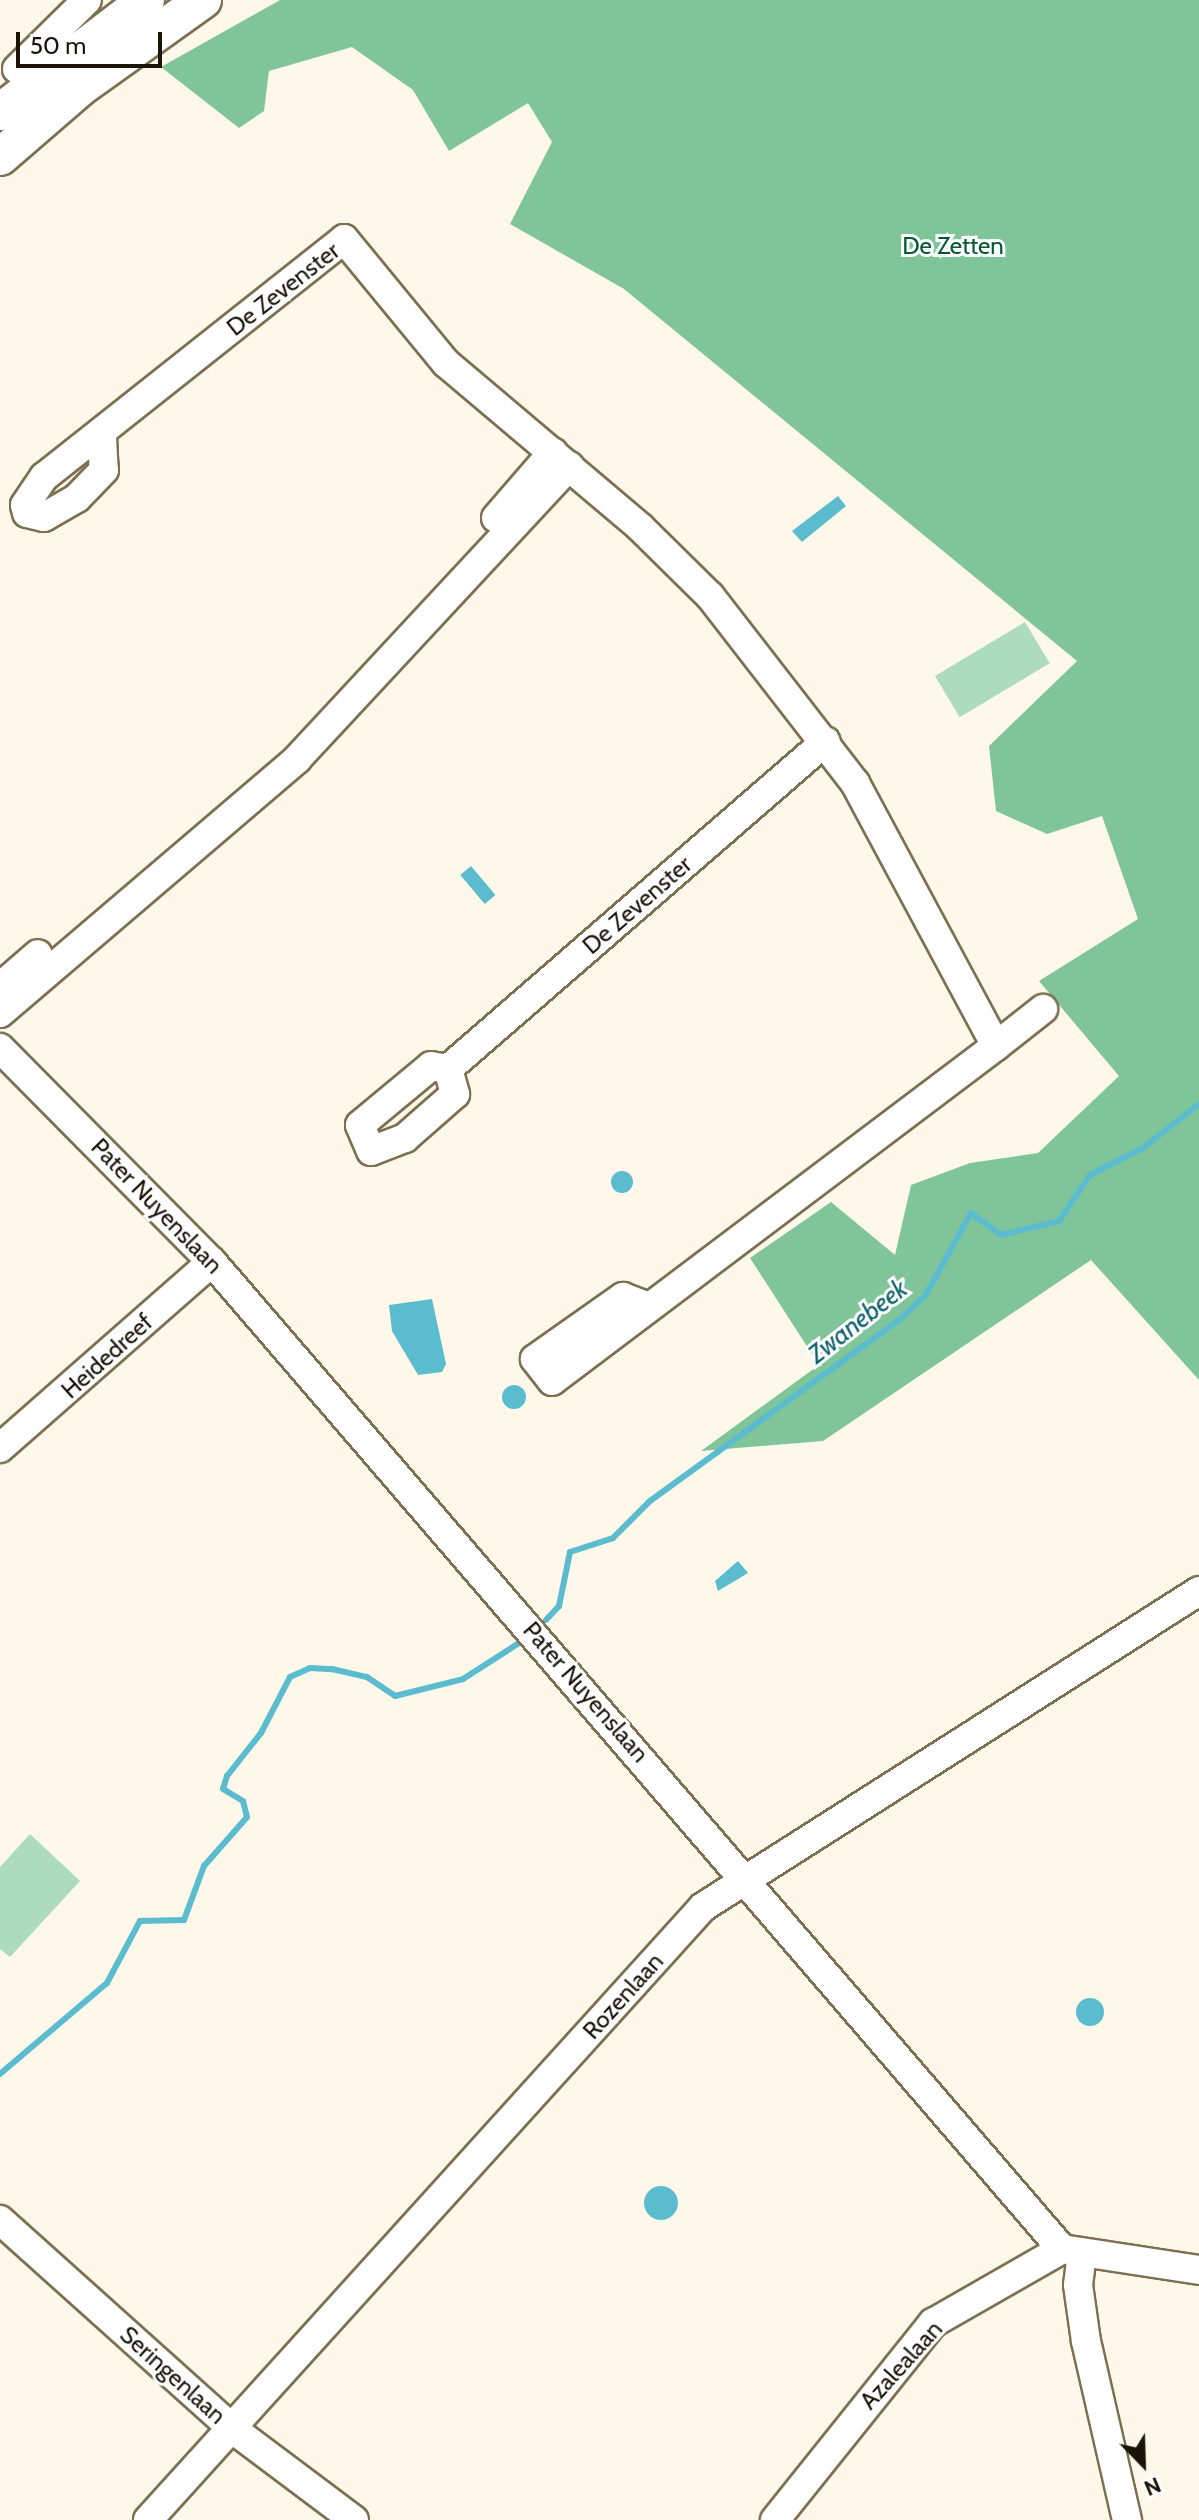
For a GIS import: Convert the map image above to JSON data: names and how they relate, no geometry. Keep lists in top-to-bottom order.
{
  "streets": {
    "street": [
      "De Zevenster",
      "Pater Nuyenslaan",
      "Heidedreef",
      "Rozenlaan",
      "Azalealaan",
      "Seringenlaan"
    ]
  },
  "crossings": [
    ["Pater Nuyenslaan", "Heidedreef"],
    ["Pater Nuyenslaan", "Rozenlaan"],
    ["Pater Nuyenslaan", "Azalealaan"],
    ["Rozenlaan", "Seringenlaan"]
  ],
  "water": ["Zwanebeek"],
  "parks": ["De Zetten"],
  "scale_bar": "50 m",
  "north": "bottom right"
}
